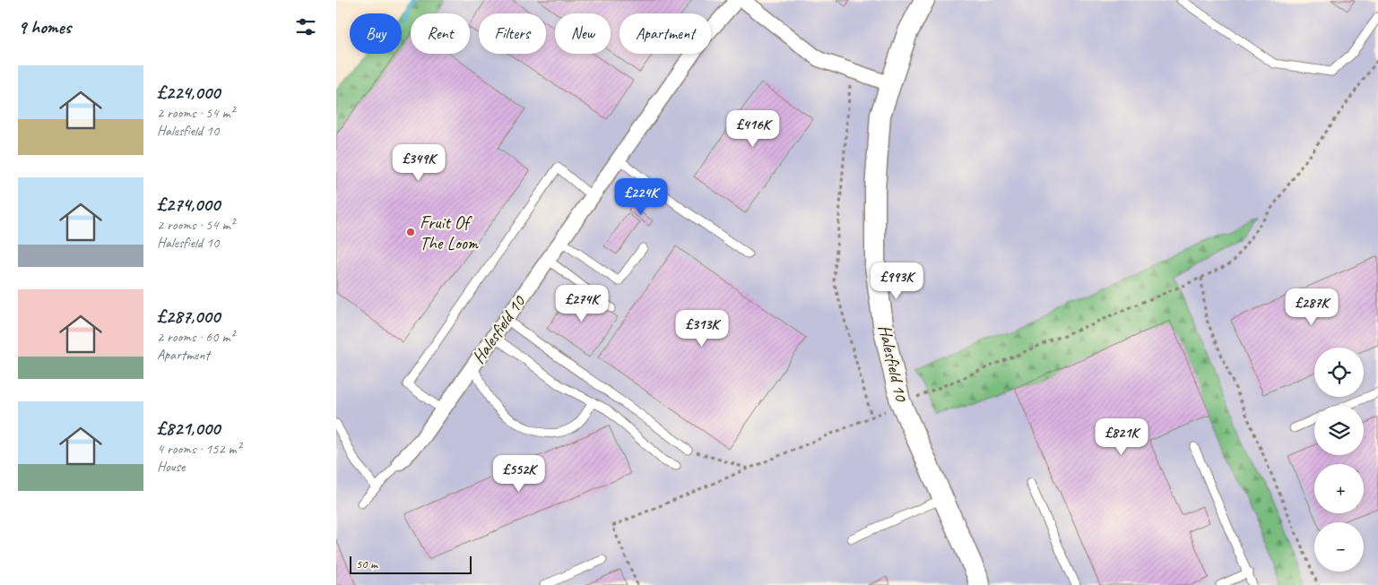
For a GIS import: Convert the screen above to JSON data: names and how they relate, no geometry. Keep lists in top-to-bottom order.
{
  "streets": {
    "street": ["Halesfield 10"]
  },
  "places": ["Fruit Of The Loom"],
  "scale_bar": "50 m",
  "page": {
    "heading": "9 homes",
    "chip": [
      "Buy",
      "Rent",
      "Filters",
      "New",
      "Apartment"
    ],
    "list": [
      {
        "name": "£224,000",
        "note": "2 rooms · 54 m² · Halesfield 10"
      },
      {
        "name": "£274,000",
        "note": "2 rooms · 54 m² · Halesfield 10"
      },
      {
        "name": "£287,000",
        "note": "2 rooms · 60 m² · Apartment"
      },
      {
        "name": "£821,000",
        "note": "4 rooms · 152 m² · House"
      }
    ],
    "price": [
      "£416K",
      "£349K",
      "£224K",
      "£993K",
      "£274K",
      "£287K",
      "£313K",
      "£821K",
      "£552K"
    ],
    "map_buttons": ["+", "−"],
    "scale": "50 m"
  }
}
